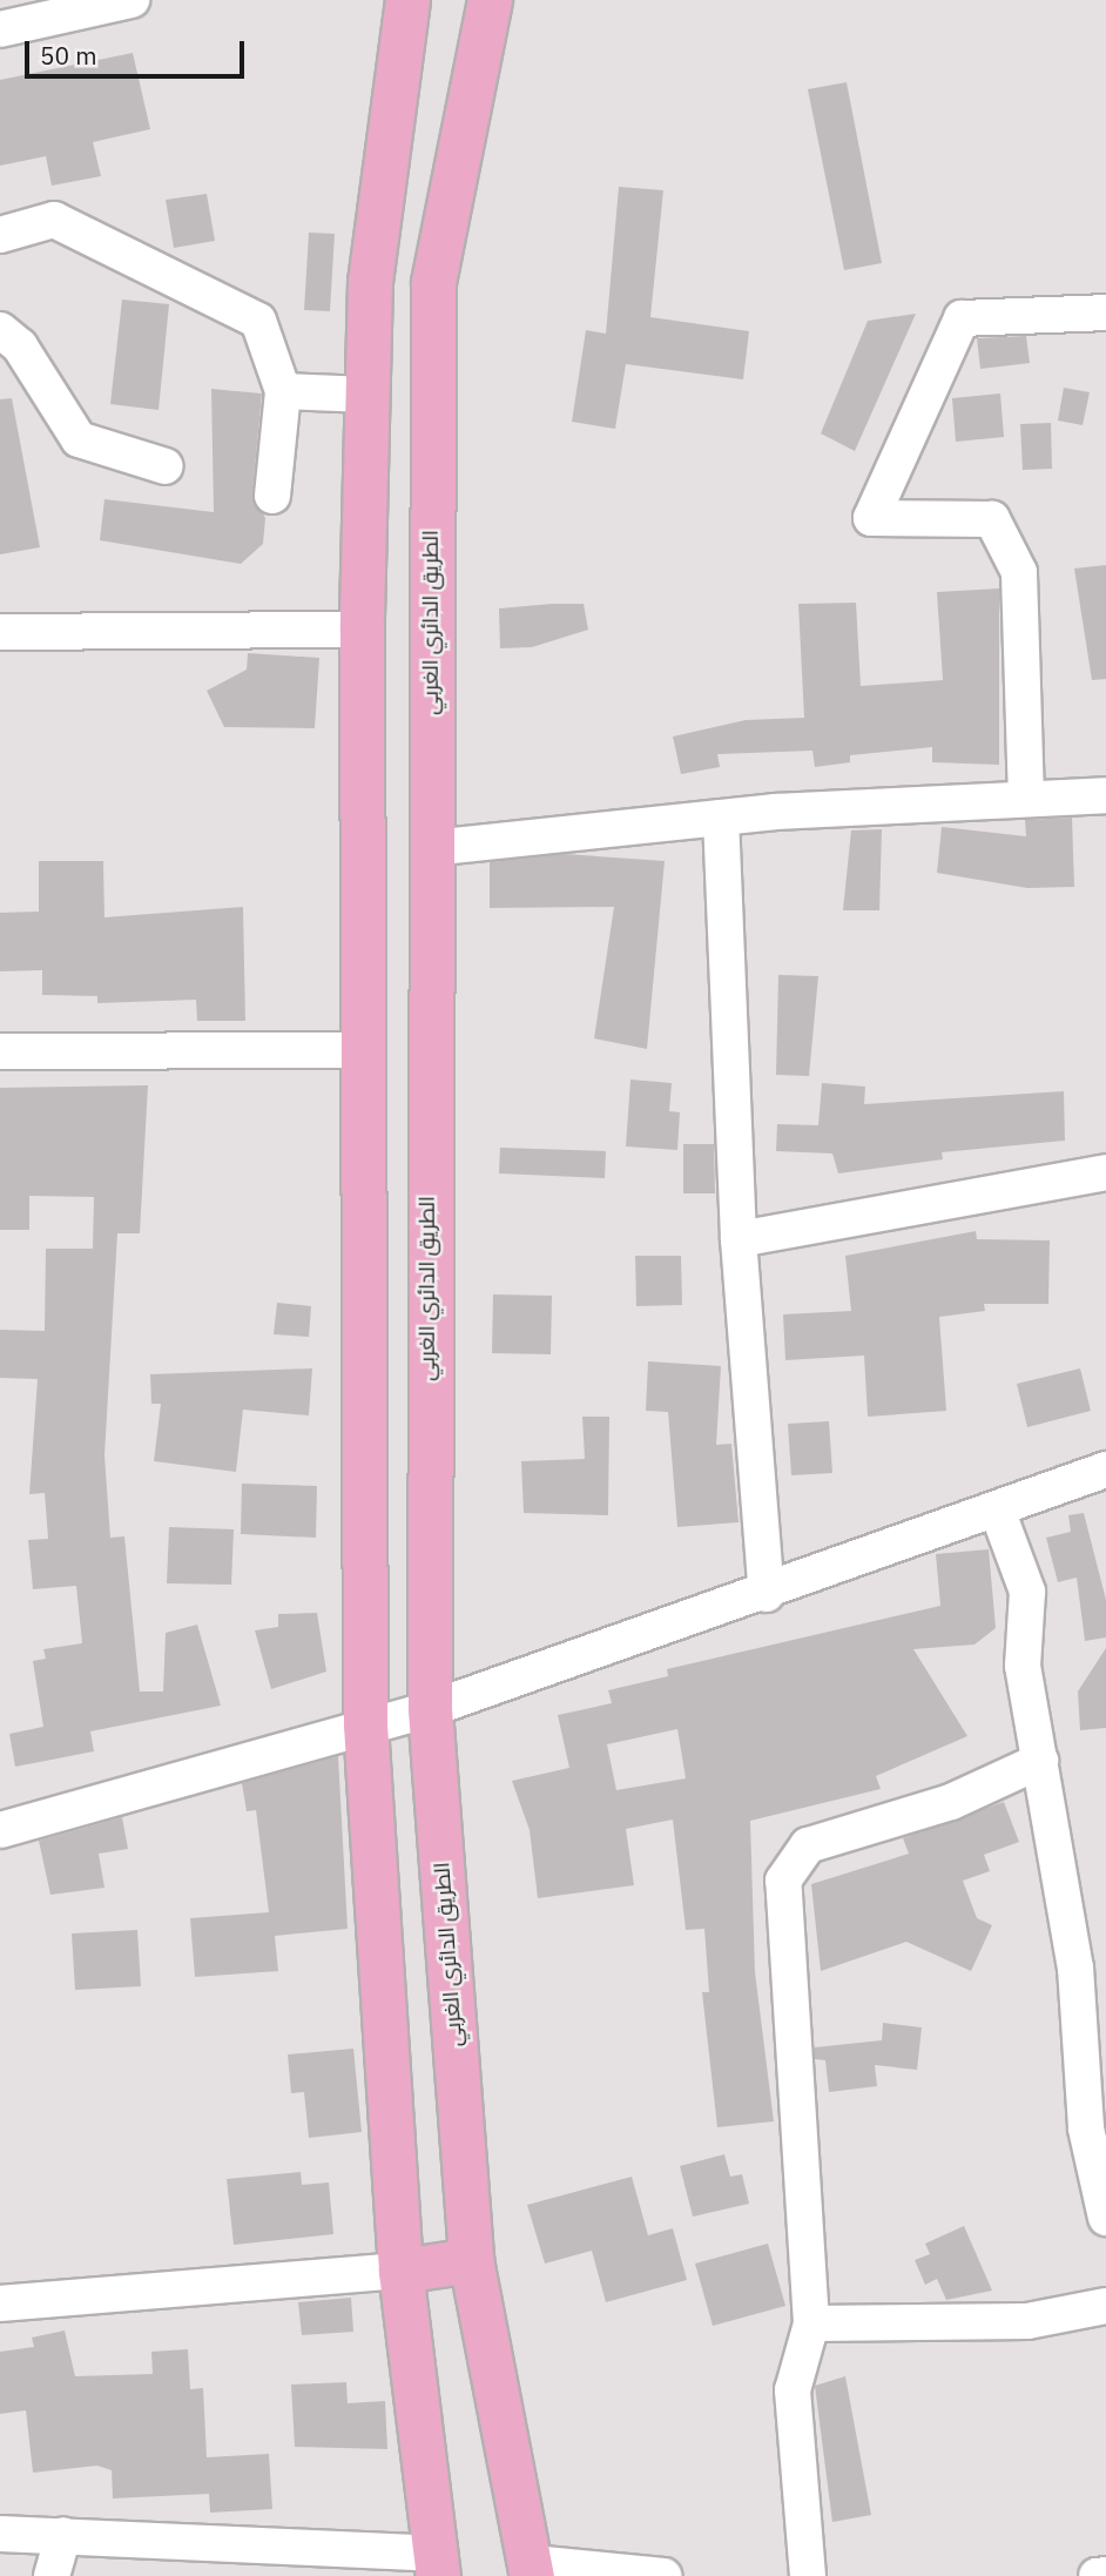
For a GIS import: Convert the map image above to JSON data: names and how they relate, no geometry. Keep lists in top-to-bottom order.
{
  "streets": {
    "main road": ["الطريق الدائري الغربي"]
  },
  "scale_bar": "50 m"
}
